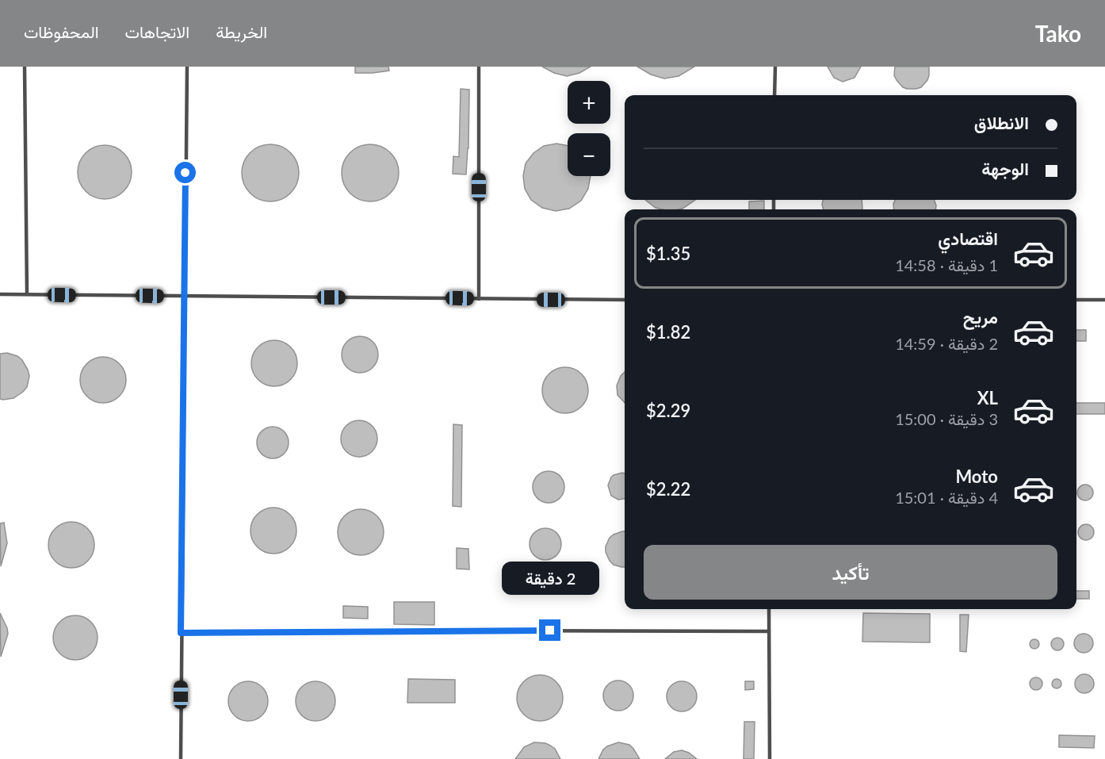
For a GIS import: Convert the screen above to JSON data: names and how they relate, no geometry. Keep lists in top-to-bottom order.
{
  "page": {
    "header": "Tako",
    "nav": ["الخريطة", "الاتجاهات", "المحفوظات"],
    "map_buttons": ["+", "−"],
    "banner": ["الانطلاق", "الوجهة"],
    "list": [
      {
        "name": "اقتصادي",
        "note": "1 دقيقة · 14:58",
        "value": "$1.35"
      },
      {
        "name": "مريح",
        "note": "2 دقيقة · 14:59",
        "value": "$1.82"
      },
      {
        "name": "XL",
        "note": "3 دقيقة · 15:00",
        "value": "$2.29"
      },
      {
        "name": "Moto",
        "note": "4 دقيقة · 15:01",
        "value": "$2.22"
      }
    ],
    "buttons": "تأكيد",
    "bubble": "2 دقيقة"
  }
}
